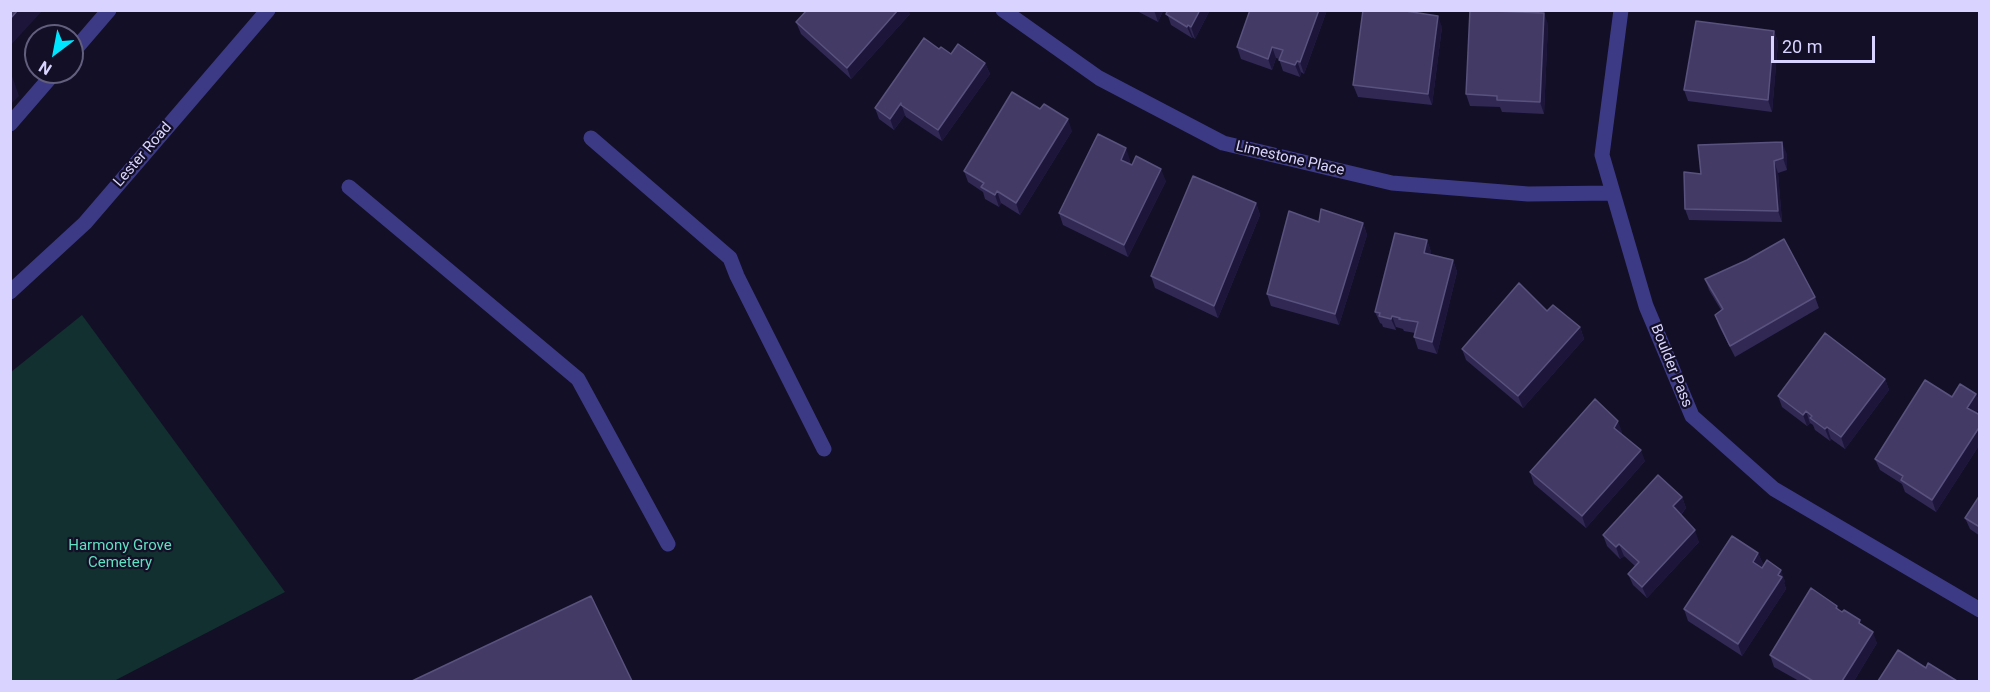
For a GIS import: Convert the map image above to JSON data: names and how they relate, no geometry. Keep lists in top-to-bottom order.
{
  "streets": {
    "street": ["Lester Road", "Limestone Place", "Boulder Pass"]
  },
  "crossings": [
    ["Limestone Place", "Boulder Pass"]
  ],
  "parks": ["Harmony Grove Cemetery"],
  "scale_bar": "20 m",
  "north": "bottom left"
}
